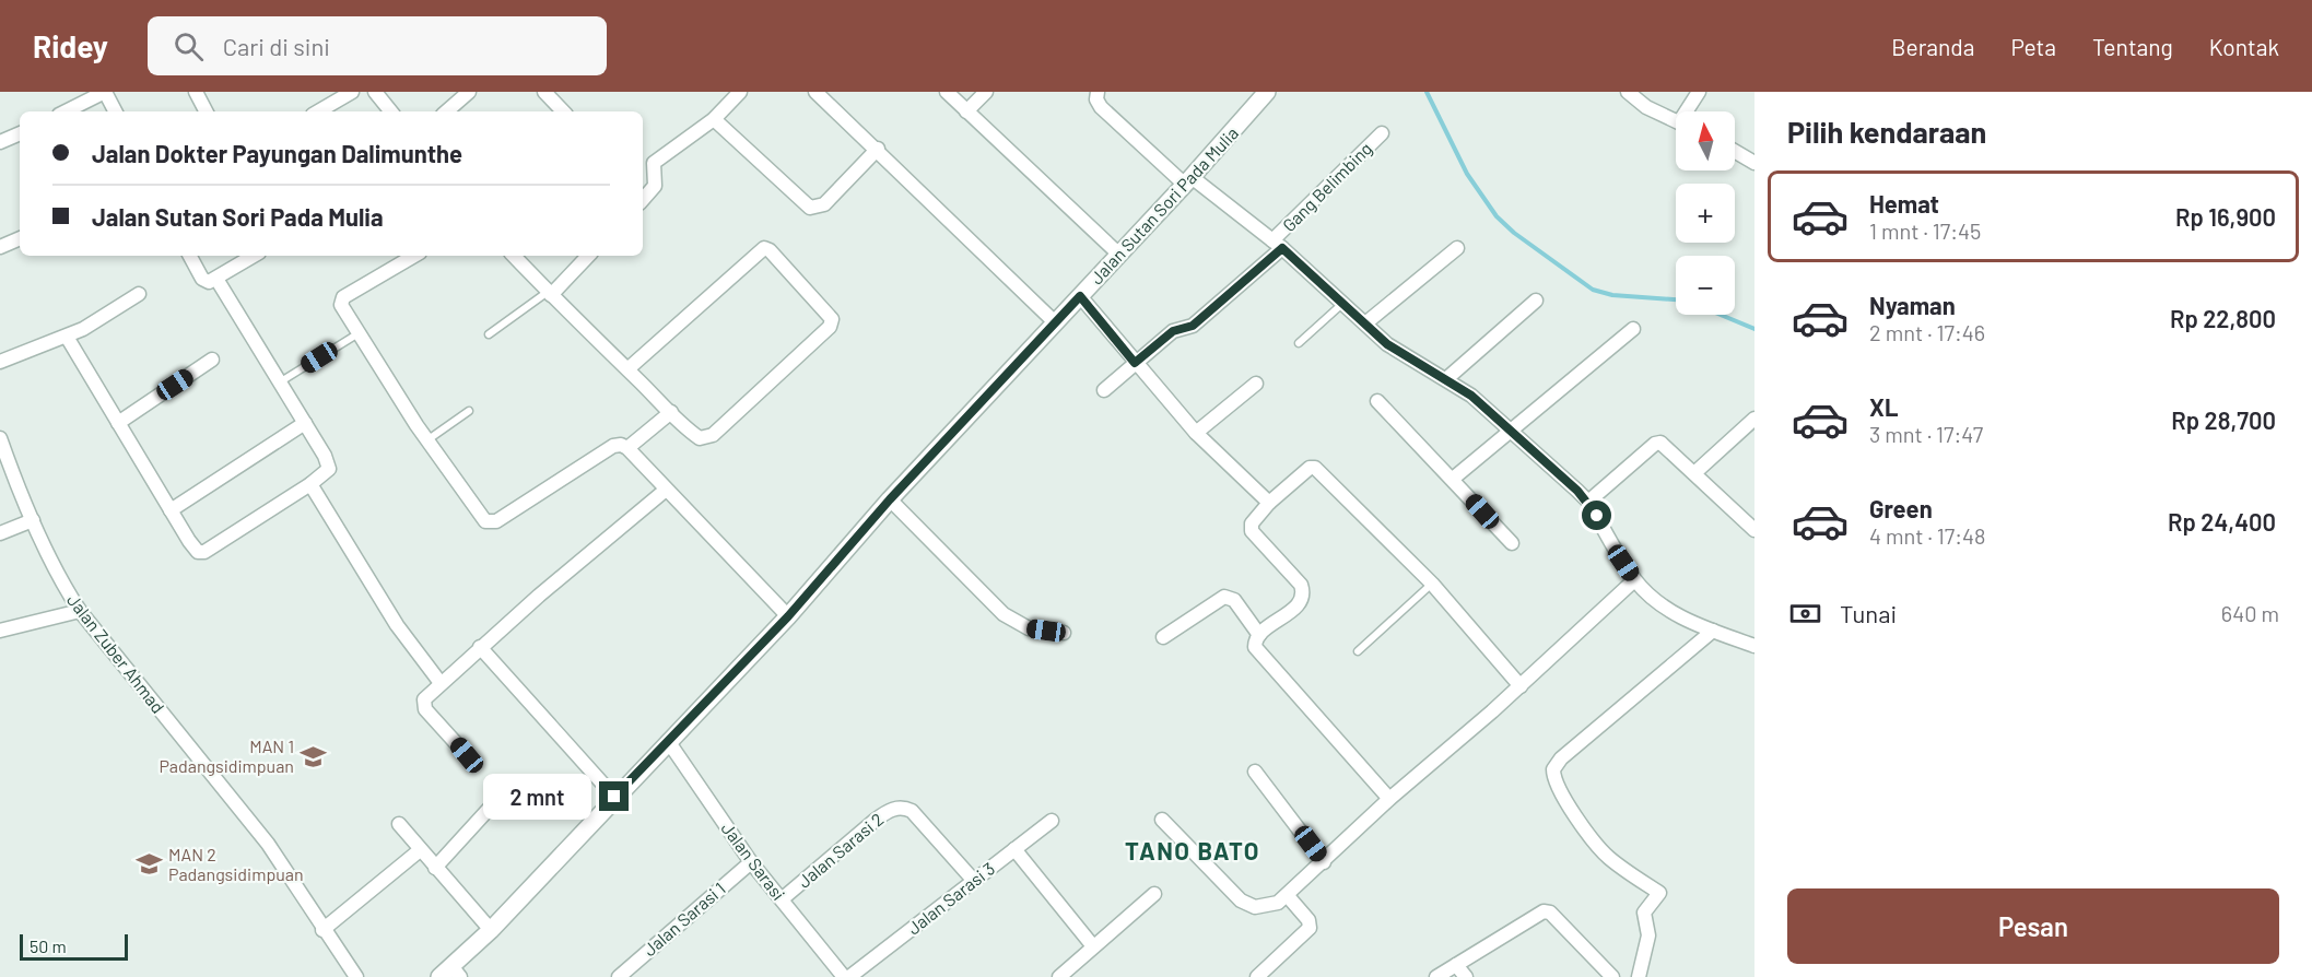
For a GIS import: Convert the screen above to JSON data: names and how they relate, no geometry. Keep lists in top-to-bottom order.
{
  "streets": {
    "street": [
      "Gang Belimbing",
      "Jalan Sutan Sori Pada Mulia",
      "Jalan Zuber Ahmad",
      "Jalan Sarasi 2",
      "Jalan Sarasi",
      "Jalan Sarasi 3",
      "Jalan Sarasi 1"
    ]
  },
  "crossings": [
    ["Jalan Sutan Sori Pada Mulia", "Jalan Sarasi"],
    ["Jalan Sarasi 2", "Jalan Sarasi"],
    ["Jalan Sarasi 2", "Jalan Sarasi 3"],
    ["Jalan Sarasi", "Jalan Sarasi 1"]
  ],
  "districts": ["TANO BATO"],
  "places": {
    "school or university": ["MAN 1 Padangsidimpuan", "MAN 2 Padangsidimpuan"]
  },
  "scale_bar": "50 m",
  "north": "top",
  "page": {
    "header": "Ridey",
    "search": "Cari di sini",
    "nav": [
      "Beranda",
      "Peta",
      "Tentang",
      "Kontak"
    ],
    "heading": "Pilih kendaraan",
    "map_buttons": ["+", "−"],
    "banner": ["Jalan Dokter Payungan Dalimunthe", "Jalan Sutan Sori Pada Mulia"],
    "list": [
      {
        "name": "Hemat",
        "note": "1 mnt · 17:45",
        "value": "Rp 16,900"
      },
      {
        "name": "Nyaman",
        "note": "2 mnt · 17:46",
        "value": "Rp 22,800"
      },
      {
        "name": "XL",
        "note": "3 mnt · 17:47",
        "value": "Rp 28,700"
      },
      {
        "name": "Green",
        "note": "4 mnt · 17:48",
        "value": "Rp 24,400"
      }
    ],
    "pay": ["Tunai", "640 m"],
    "bubble": "2 mnt",
    "buttons": "Pesan",
    "scale": "50 m"
  }
}
